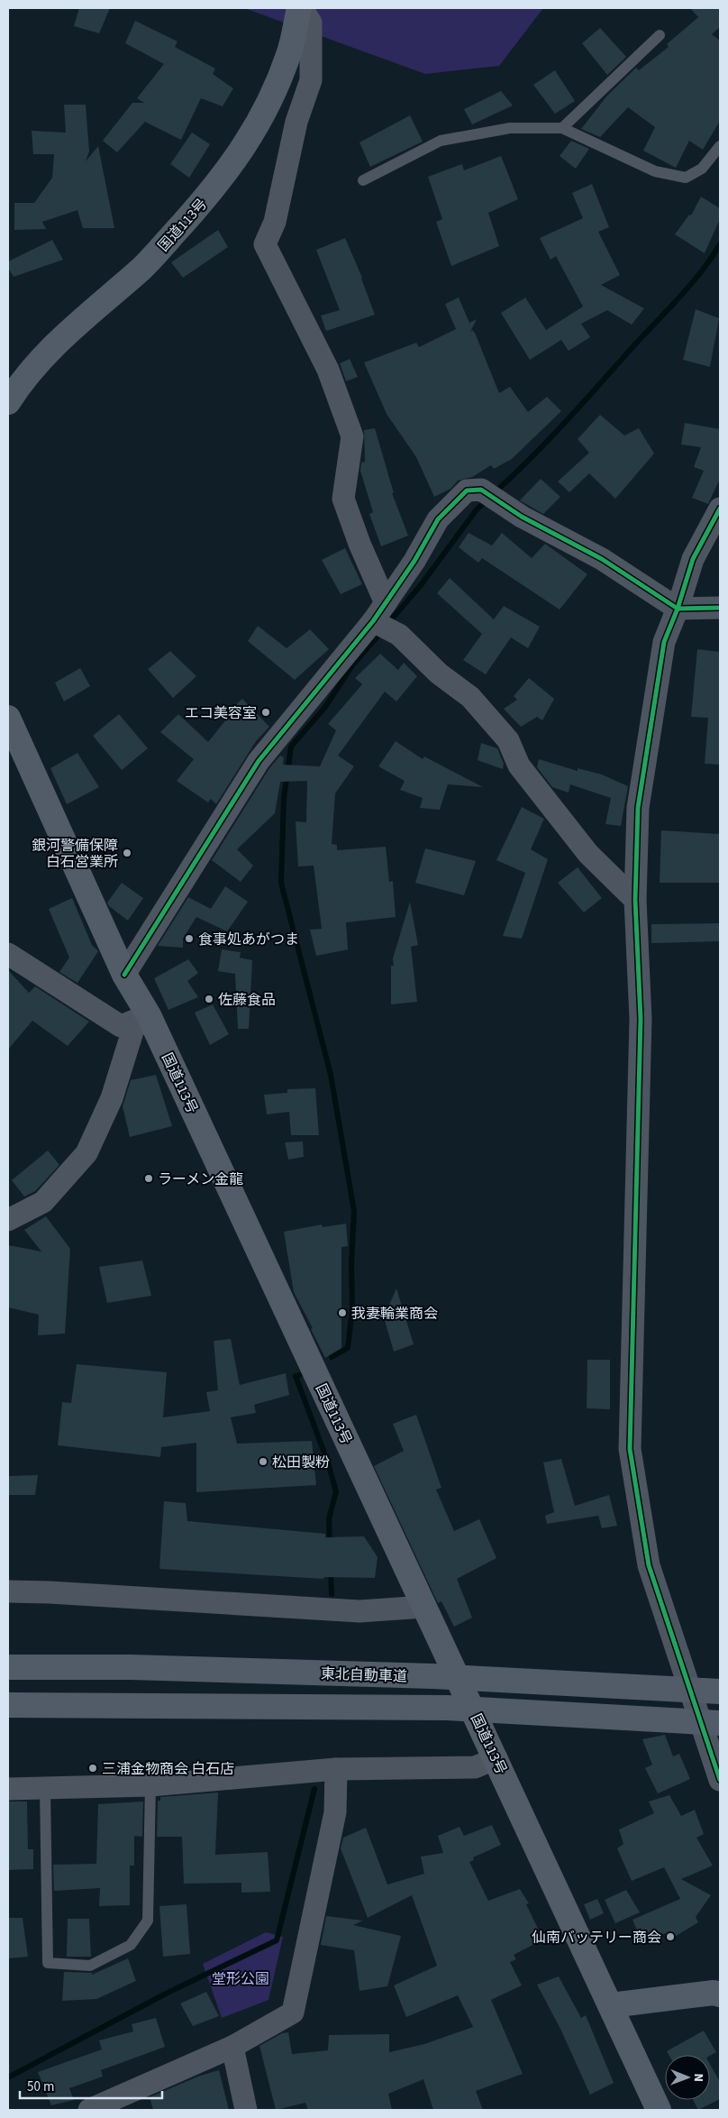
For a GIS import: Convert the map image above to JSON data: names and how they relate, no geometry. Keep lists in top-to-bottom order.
{
  "streets": {
    "highway": ["国道113号", "東北自動車道"]
  },
  "parks": ["堂形公園"],
  "places": [
    "エコ美容室",
    "銀河警備保障 白石営業所",
    "食事処あがつま",
    "佐藤食品",
    "ラーメン金龍",
    "我妻輪業商会",
    "松田製粉",
    "三浦金物商会 白石店",
    "仙南バッテリー商会"
  ],
  "scale_bar": "50 m",
  "north": "right"
}
